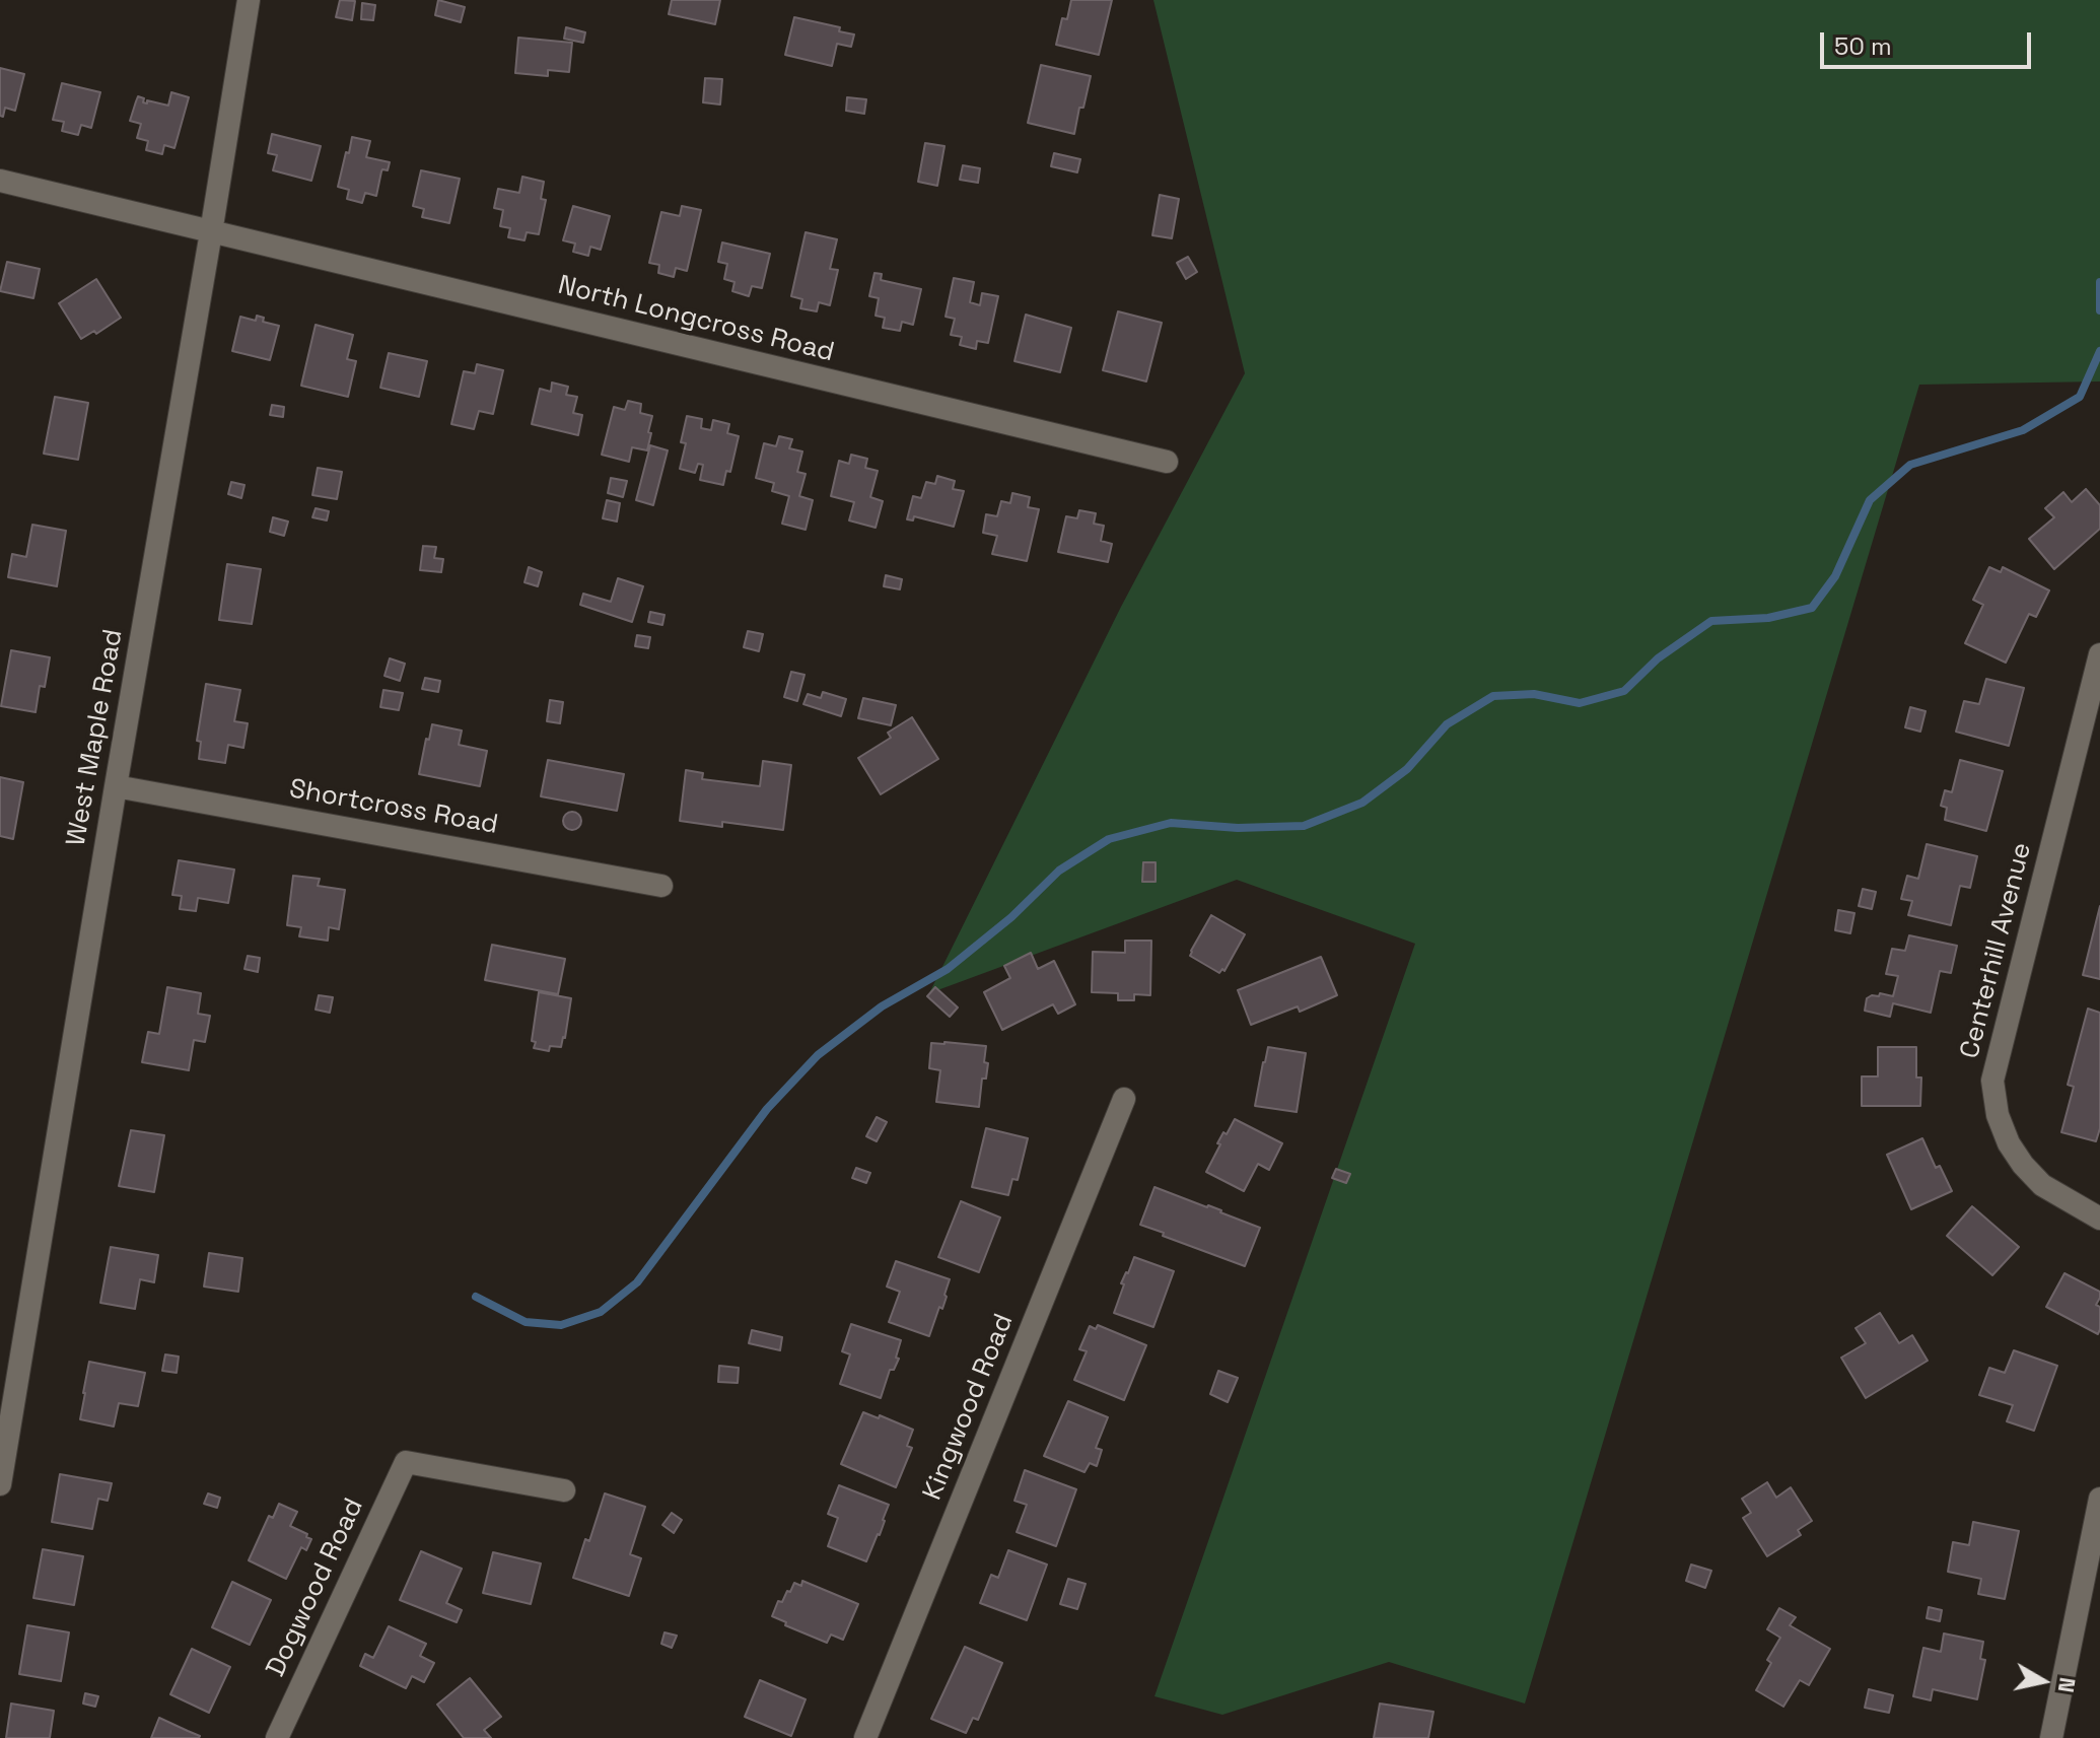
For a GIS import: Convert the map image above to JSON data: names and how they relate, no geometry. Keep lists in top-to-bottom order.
{
  "streets": {
    "street": [
      "North Longcross Road",
      "West Maple Road",
      "Shortcross Road",
      "Centerhill Avenue",
      "Kingwood Road",
      "Dogwood Road"
    ]
  },
  "crossings": [
    ["North Longcross Road", "West Maple Road"],
    ["West Maple Road", "Shortcross Road"]
  ],
  "scale_bar": "50 m",
  "north": "right"
}
